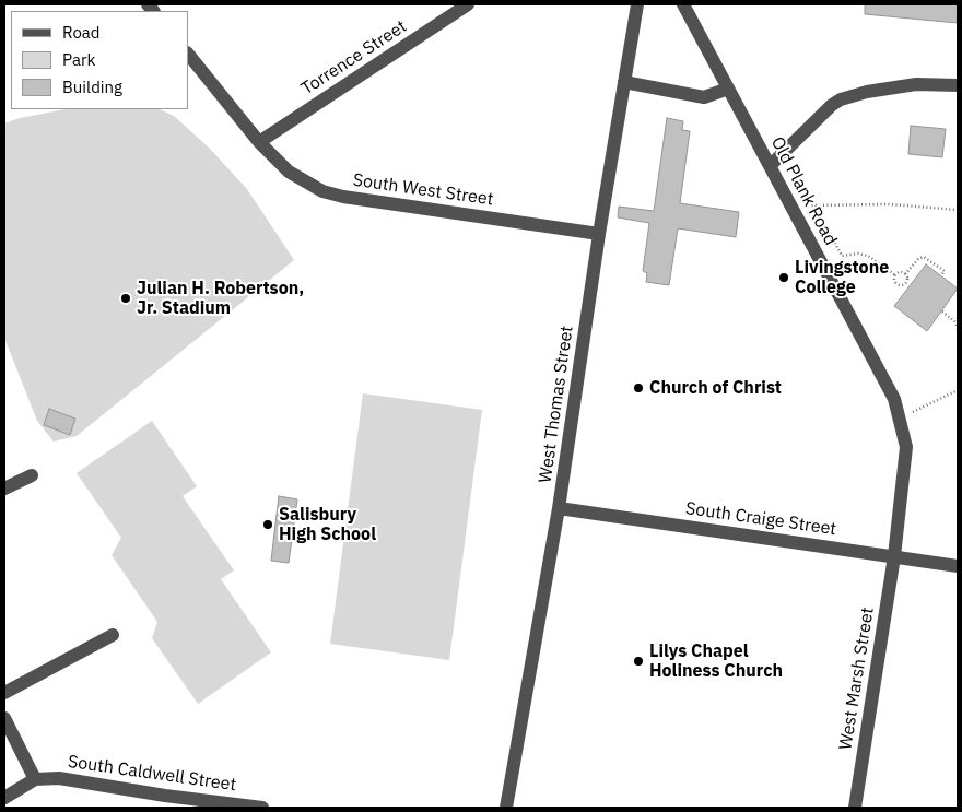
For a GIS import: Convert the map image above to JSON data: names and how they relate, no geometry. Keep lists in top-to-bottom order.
{
  "streets": {
    "street": [
      "Torrence Street",
      "South West Street",
      "Old Plank Road",
      "West Thomas Street",
      "South Craige Street",
      "West Marsh Street",
      "South Caldwell Street"
    ]
  },
  "crossings": [
    ["Torrence Street", "South West Street"],
    ["South West Street", "West Thomas Street"],
    ["Old Plank Road", "South Craige Street"],
    ["Old Plank Road", "West Marsh Street"],
    ["West Thomas Street", "South Craige Street"],
    ["South Craige Street", "West Marsh Street"]
  ],
  "places": [
    "Livingstone College",
    "Julian H. Robertson, Jr. Stadium",
    "Church of Christ",
    "Salisbury High School",
    "Lilys Chapel Holiness Church"
  ],
  "legend": ["Road", "Park", "Building"]
}
